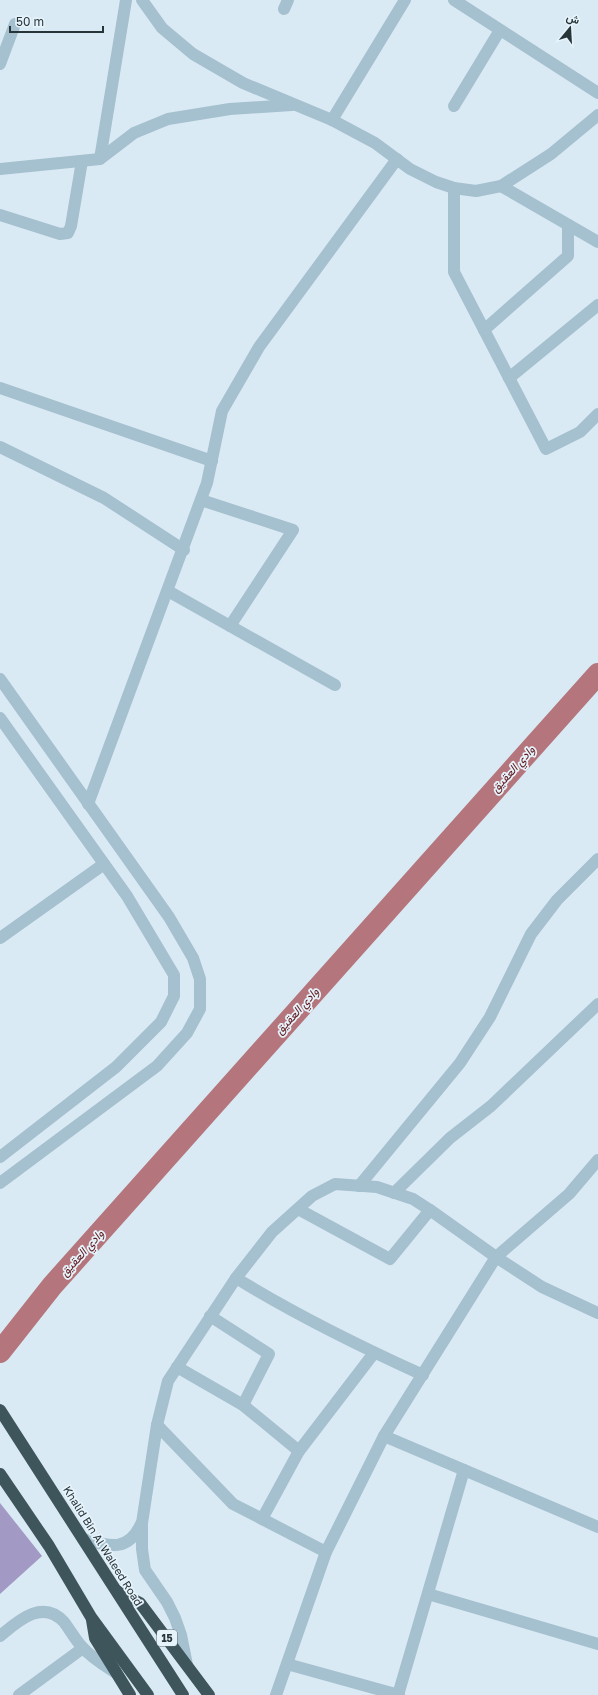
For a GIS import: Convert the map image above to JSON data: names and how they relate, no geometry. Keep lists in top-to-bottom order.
{
  "streets": {
    "highway": ["Khalid Bin Al Waleed Road", "15"]
  },
  "crossings": [
    ["Khalid Bin Al Waleed Road", "15"]
  ],
  "water": ["وادي العقيق"],
  "scale_bar": "50 m",
  "north": "top"
}
